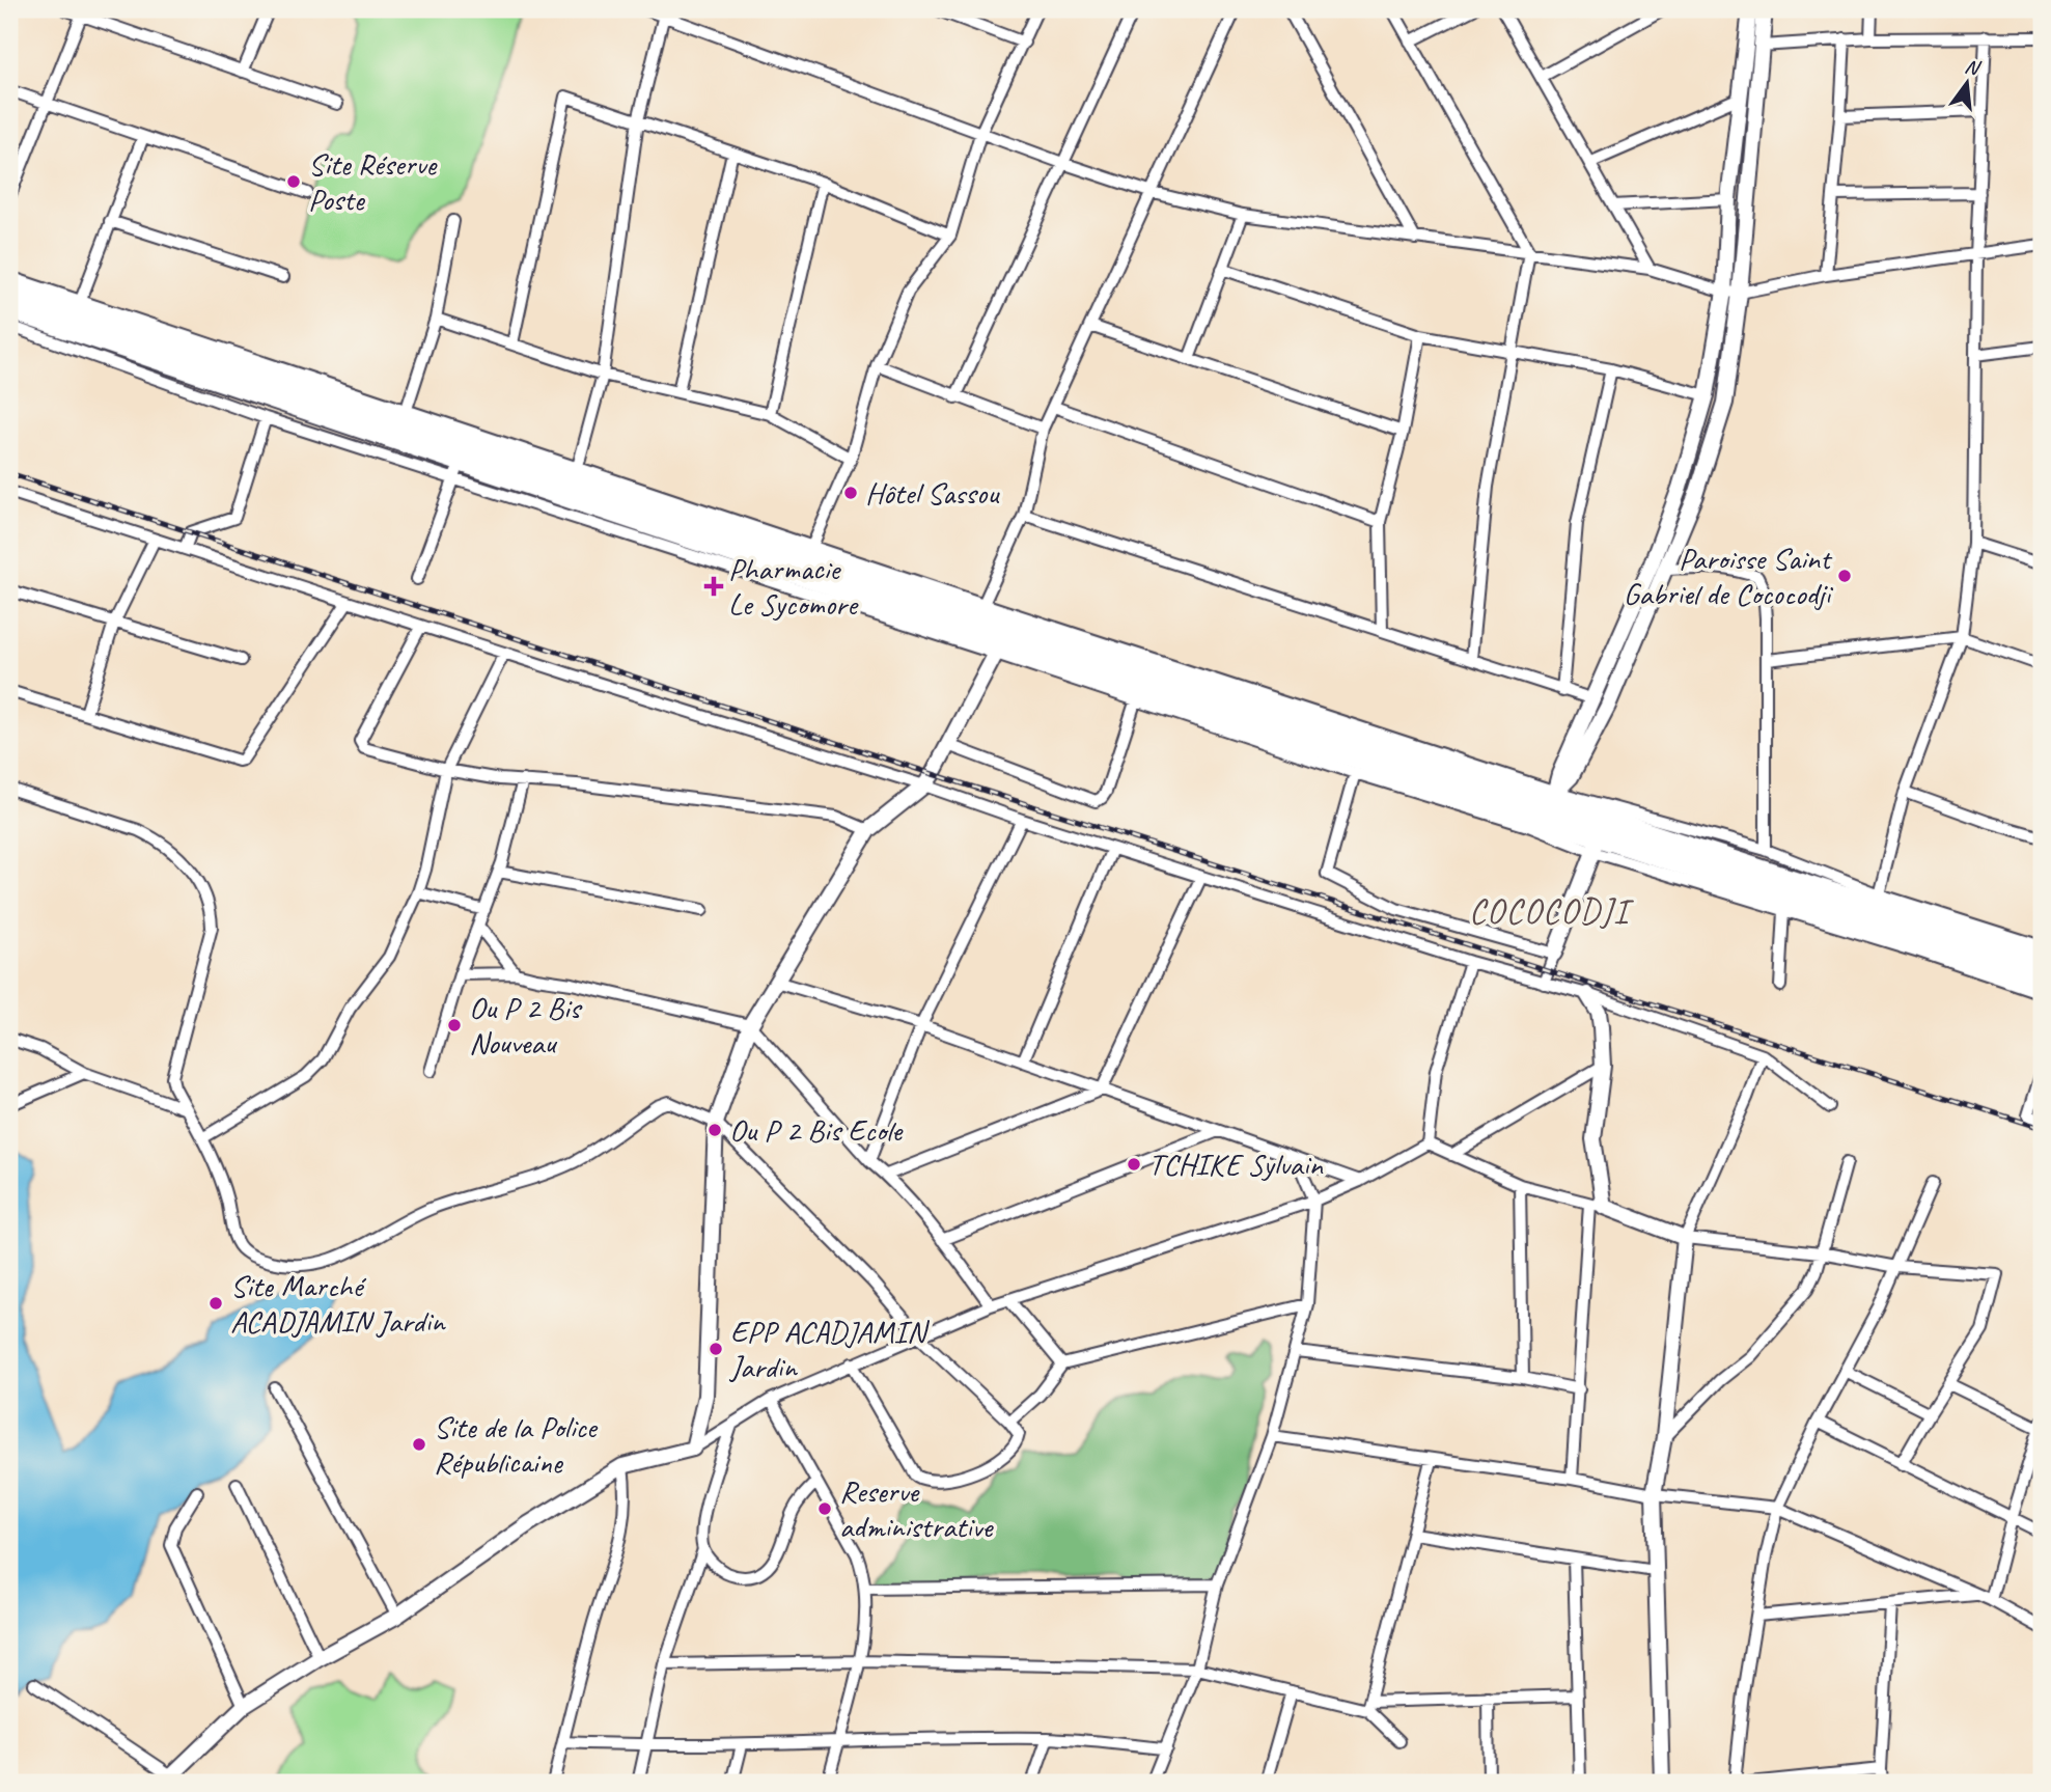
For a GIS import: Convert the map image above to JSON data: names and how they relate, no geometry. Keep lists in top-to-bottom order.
{
  "districts": ["COCOCODJI"],
  "places": {
    "other": [
      "Site Réserve Poste",
      "Hôtel Sassou",
      "Paroisse Saint Gabriel de Cococodji",
      "Ou P 2 Bis Nouveau",
      "Ou P 2 Bis Ecole",
      "TCHIKE Sylvain",
      "Site Marché ACADJAMIN Jardin",
      "EPP ACADJAMIN Jardin",
      "Site de la Police Républicaine",
      "Reserve administrative"
    ],
    "health": ["Pharmacie Le Sycomore"]
  },
  "north": "top"
}
